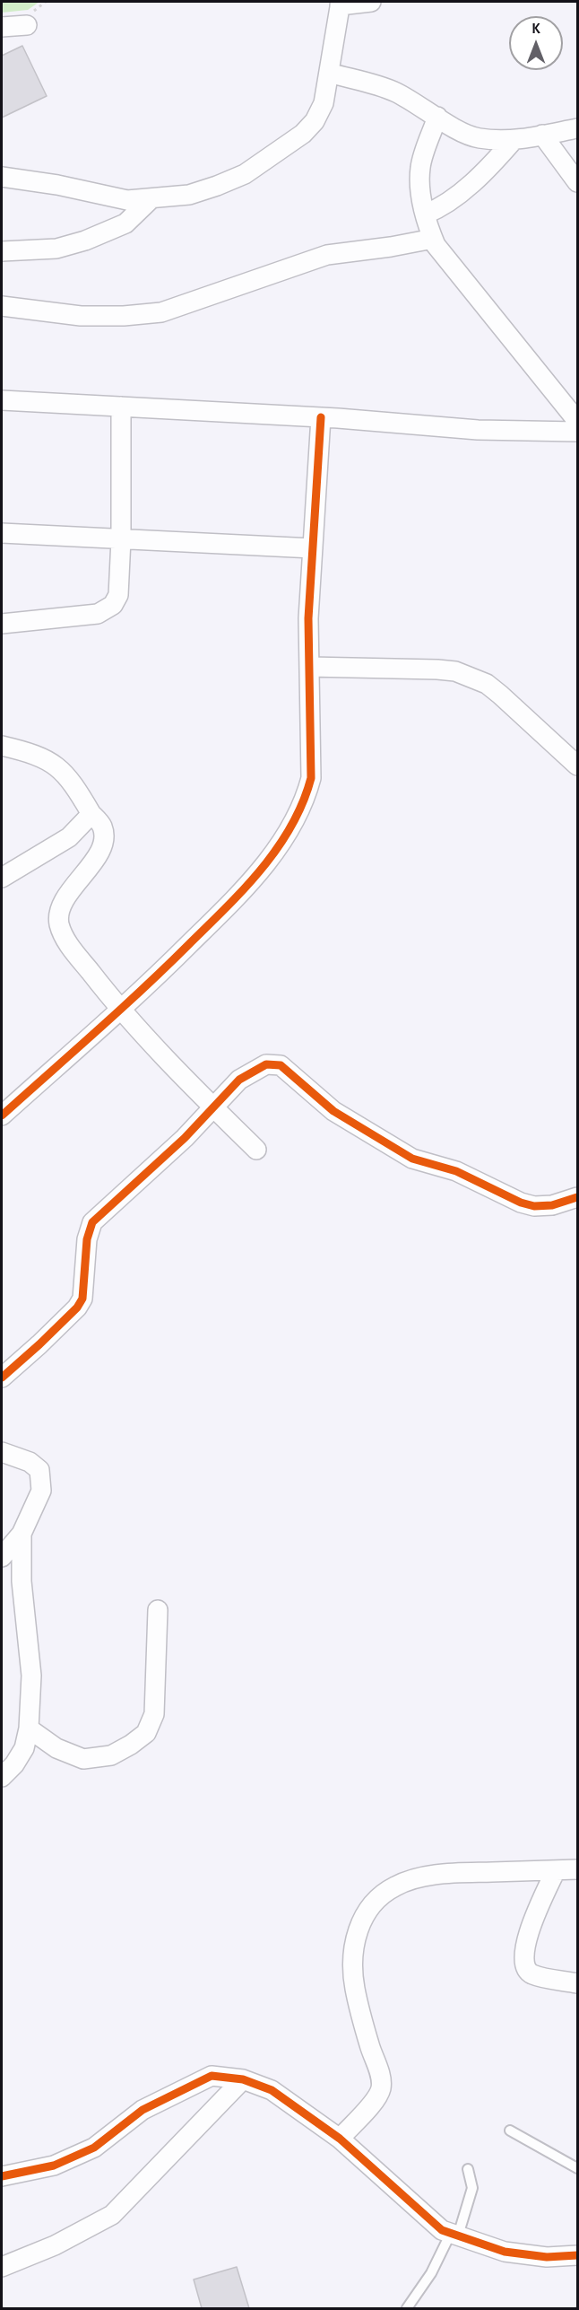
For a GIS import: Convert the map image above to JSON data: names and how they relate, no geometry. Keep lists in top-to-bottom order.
{
  "north": "top"
}
